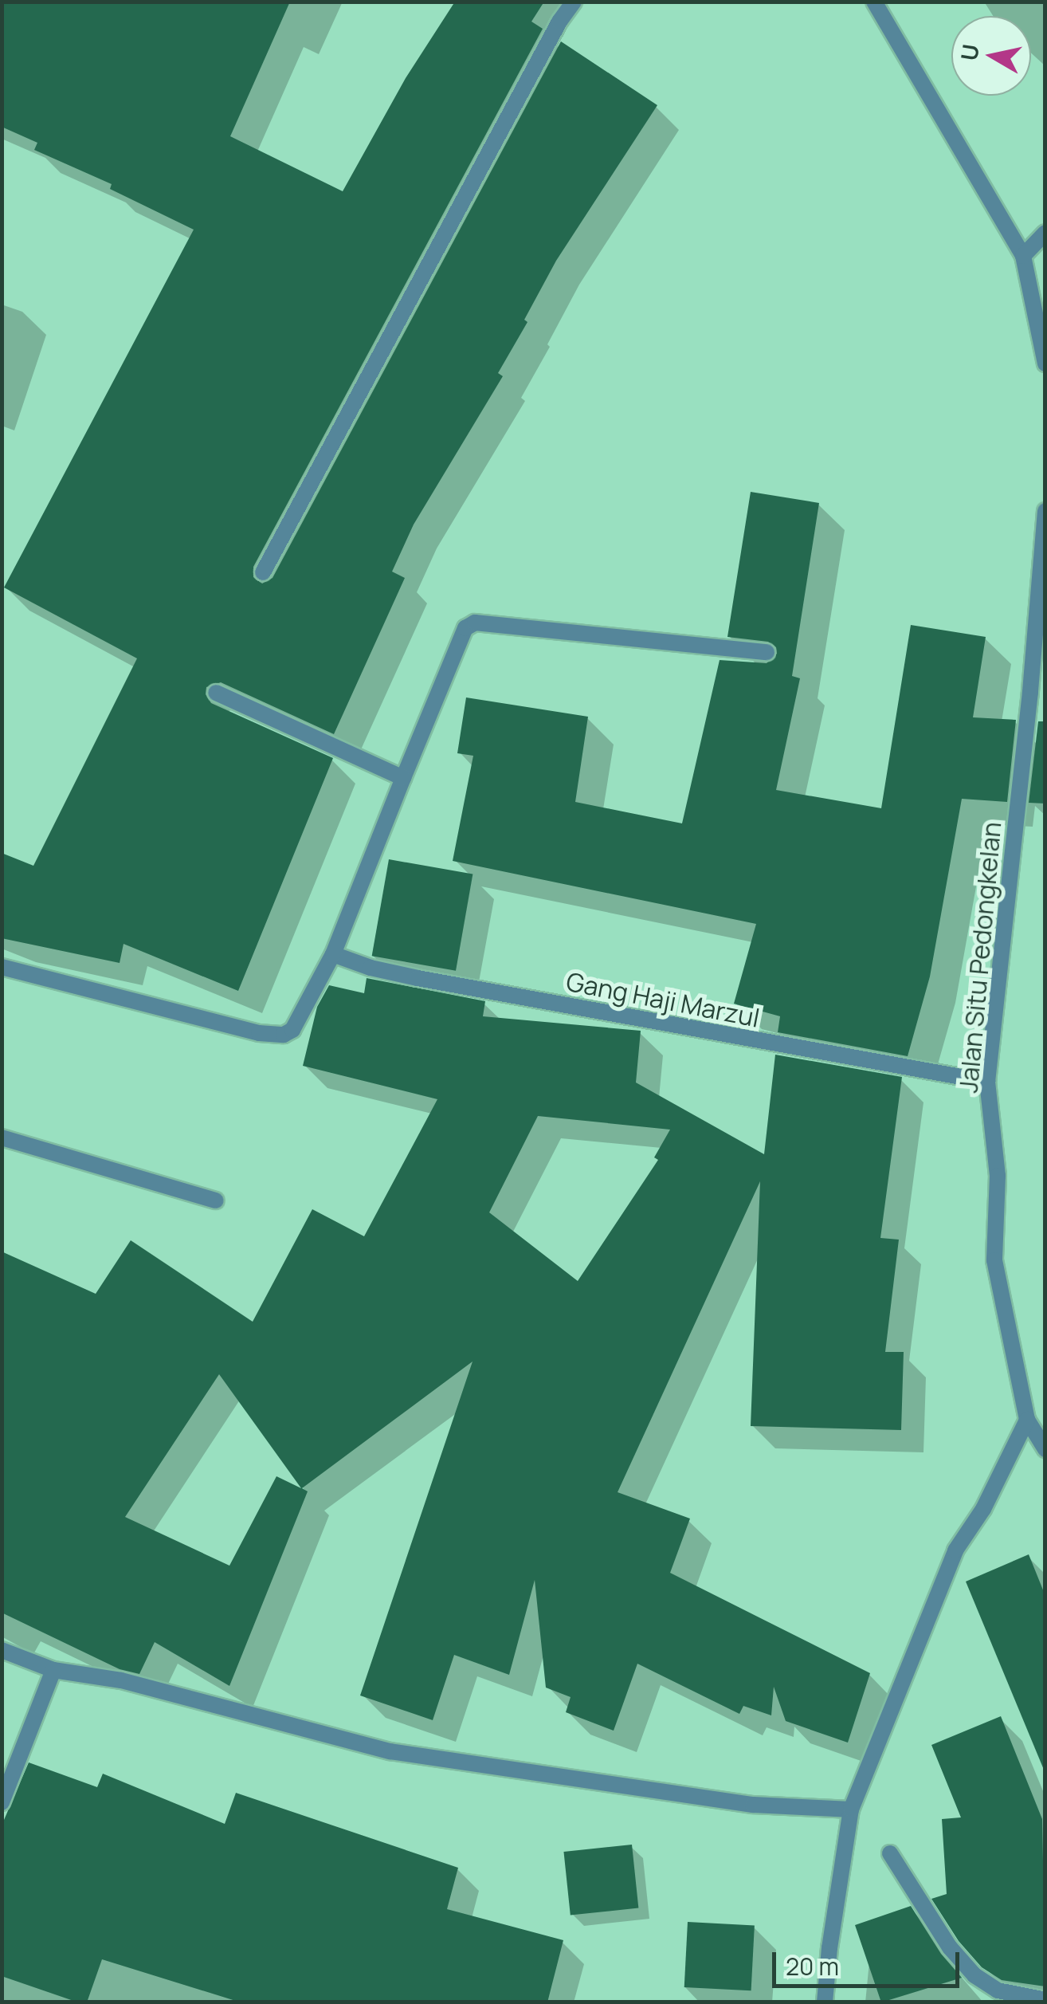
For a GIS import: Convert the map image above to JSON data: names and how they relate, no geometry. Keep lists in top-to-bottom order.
{
  "streets": {
    "street": ["Jalan Situ Pedongkelan", "Gang Haji Marzul"]
  },
  "crossings": [
    ["Jalan Situ Pedongkelan", "Gang Haji Marzul"]
  ],
  "scale_bar": "20 m",
  "north": "left"
}
